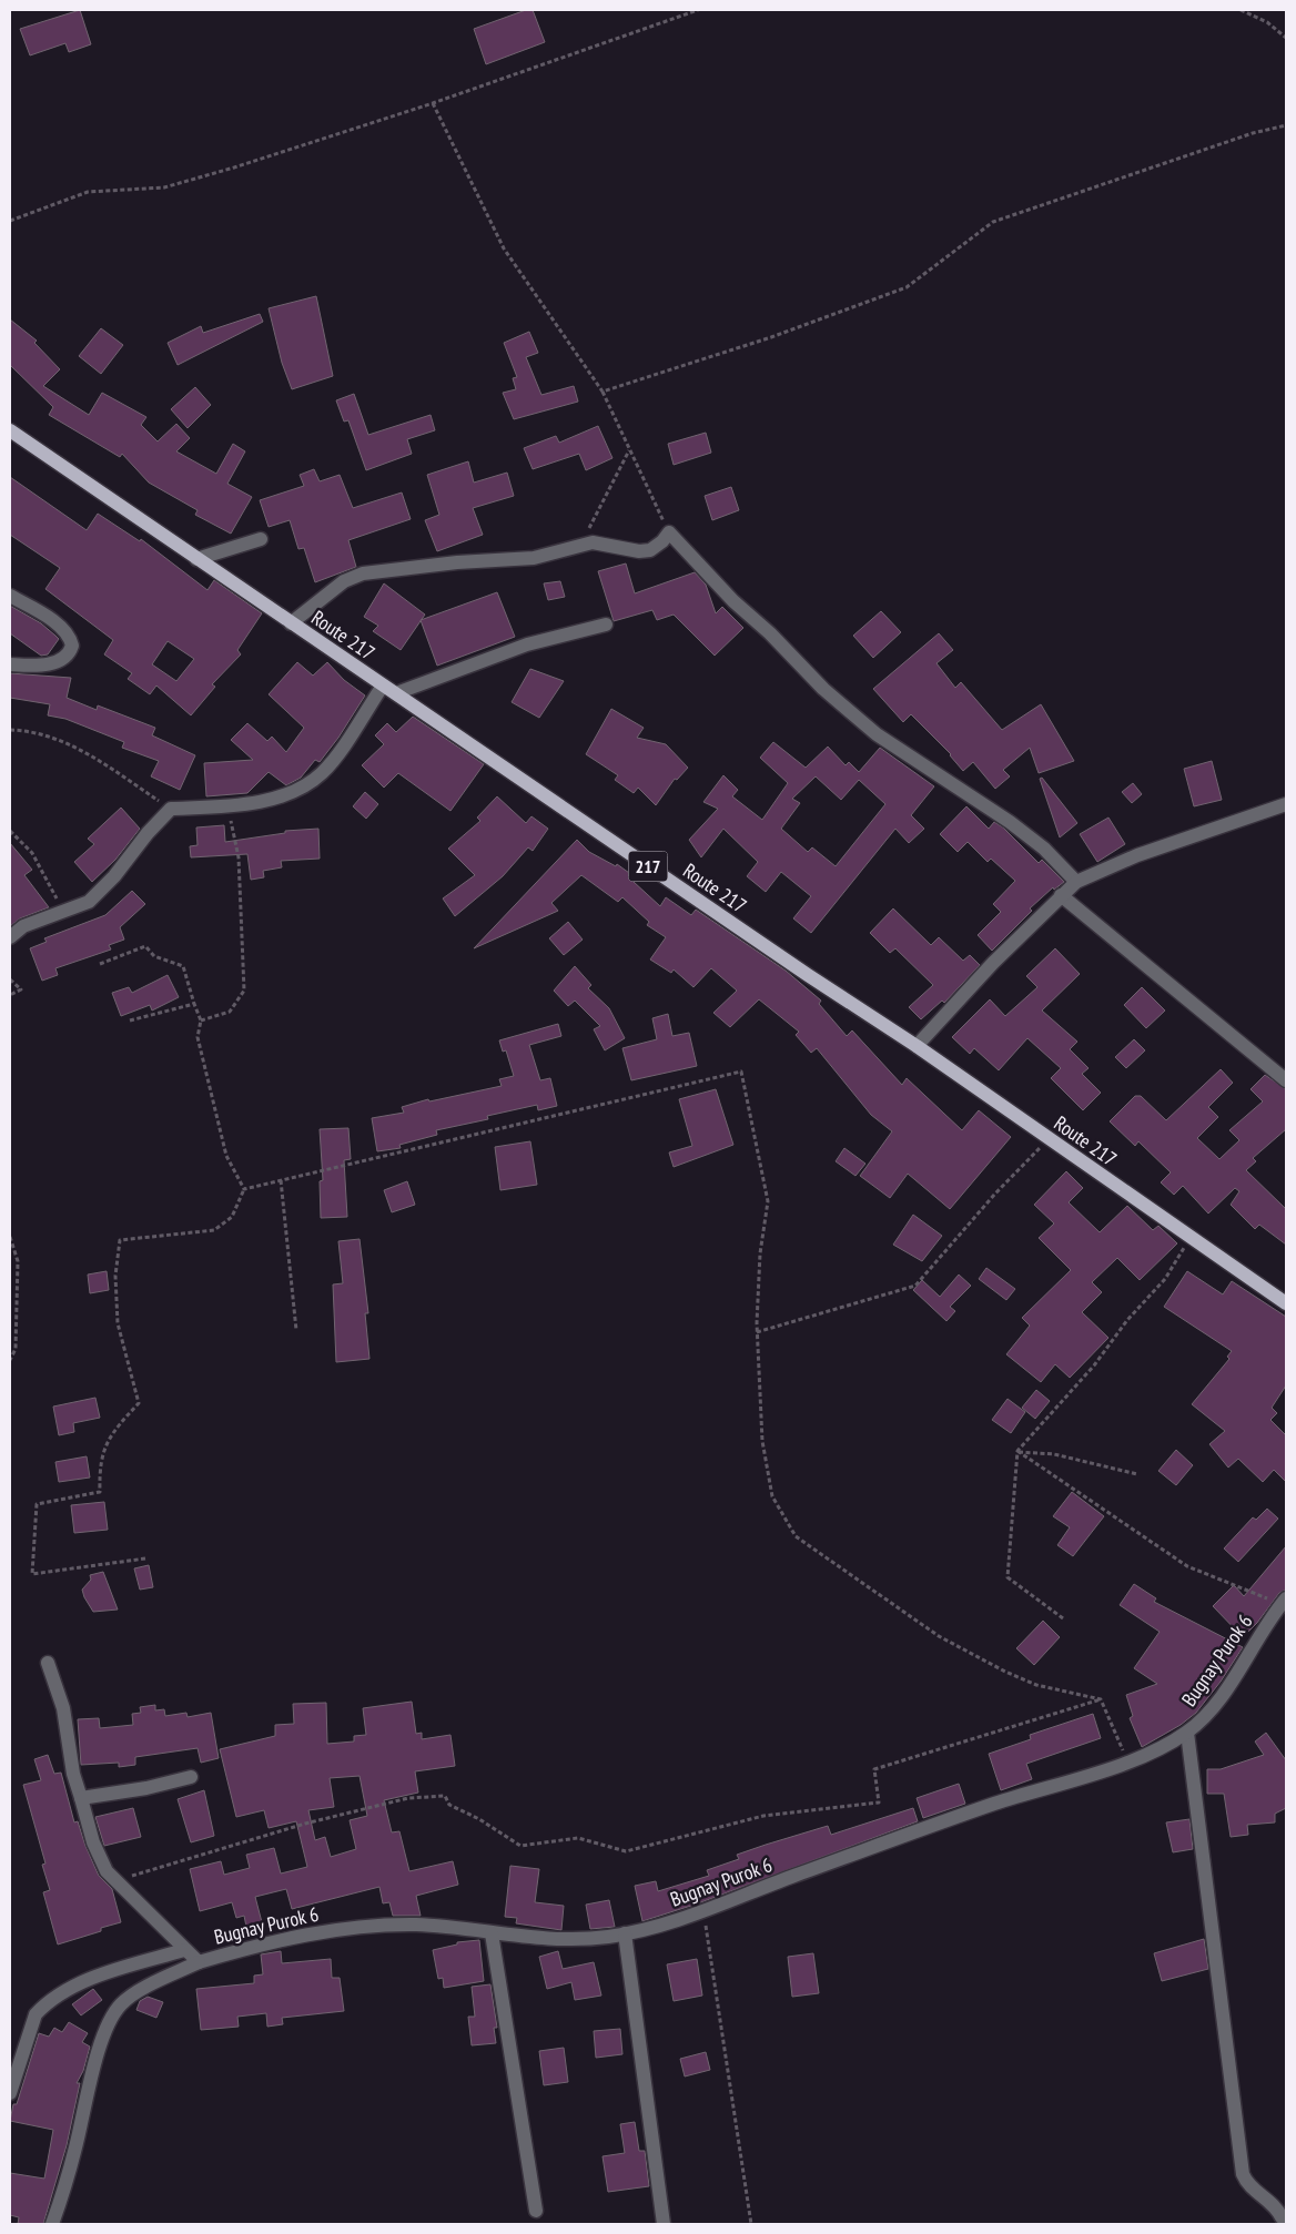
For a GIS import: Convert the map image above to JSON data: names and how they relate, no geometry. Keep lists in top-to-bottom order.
{
  "streets": {
    "main road": ["Route 217", "217"],
    "street": ["Bugnay Purok 6"]
  }
}
